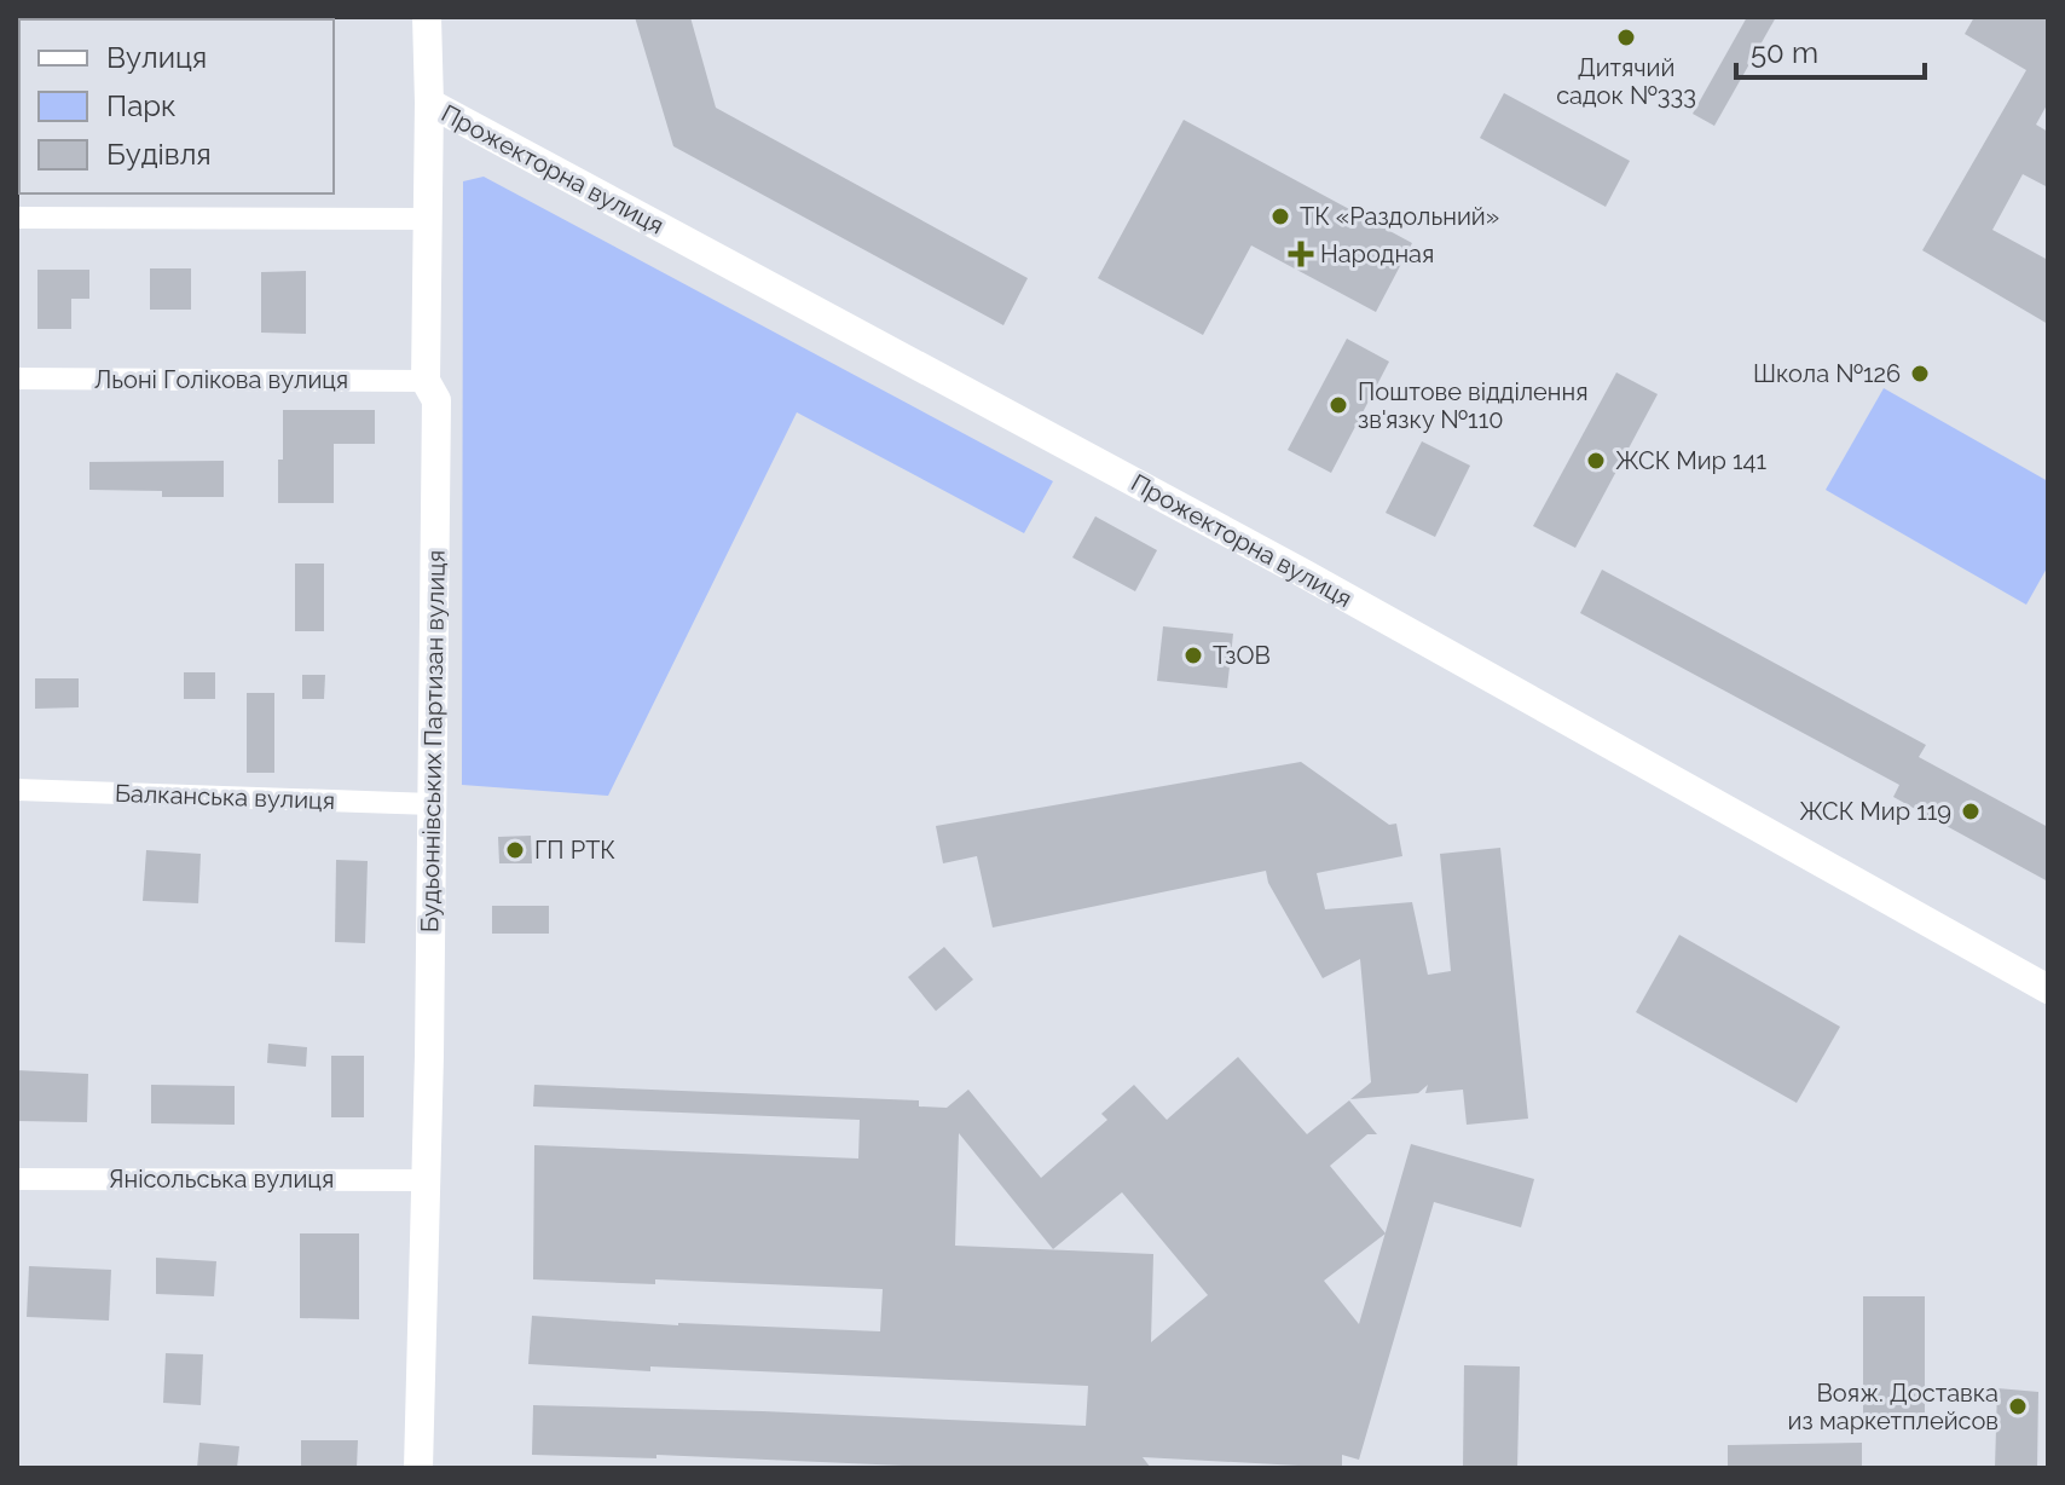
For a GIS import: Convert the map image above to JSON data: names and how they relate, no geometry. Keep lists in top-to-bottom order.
{
  "streets": {
    "street": [
      "Прожекторна вулиця",
      "Льоні Голікова вулиця",
      "Будьоннівських Партизан вулиця",
      "Балканська вулиця",
      "Янісольська вулиця"
    ]
  },
  "crossings": [
    ["Прожекторна вулиця", "Будьоннівських Партизан вулиця"],
    ["Льоні Голікова вулиця", "Будьоннівських Партизан вулиця"],
    ["Будьоннівських Партизан вулиця", "Балканська вулиця"],
    ["Будьоннівських Партизан вулиця", "Янісольська вулиця"]
  ],
  "places": {
    "other": [
      "Дитячий садок №333",
      "ТК «Раздольний»",
      "Школа №126",
      "Поштове відділення зв'язку №110",
      "ЖСК Мир 141",
      "ТзОВ",
      "ЖСК Мир 119",
      "ГП РТК",
      "Вояж. Доставка из маркетплейсов"
    ],
    "health": ["Народная"]
  },
  "legend": ["Вулиця", "Парк", "Будівля"],
  "scale_bar": "50 m"
}
